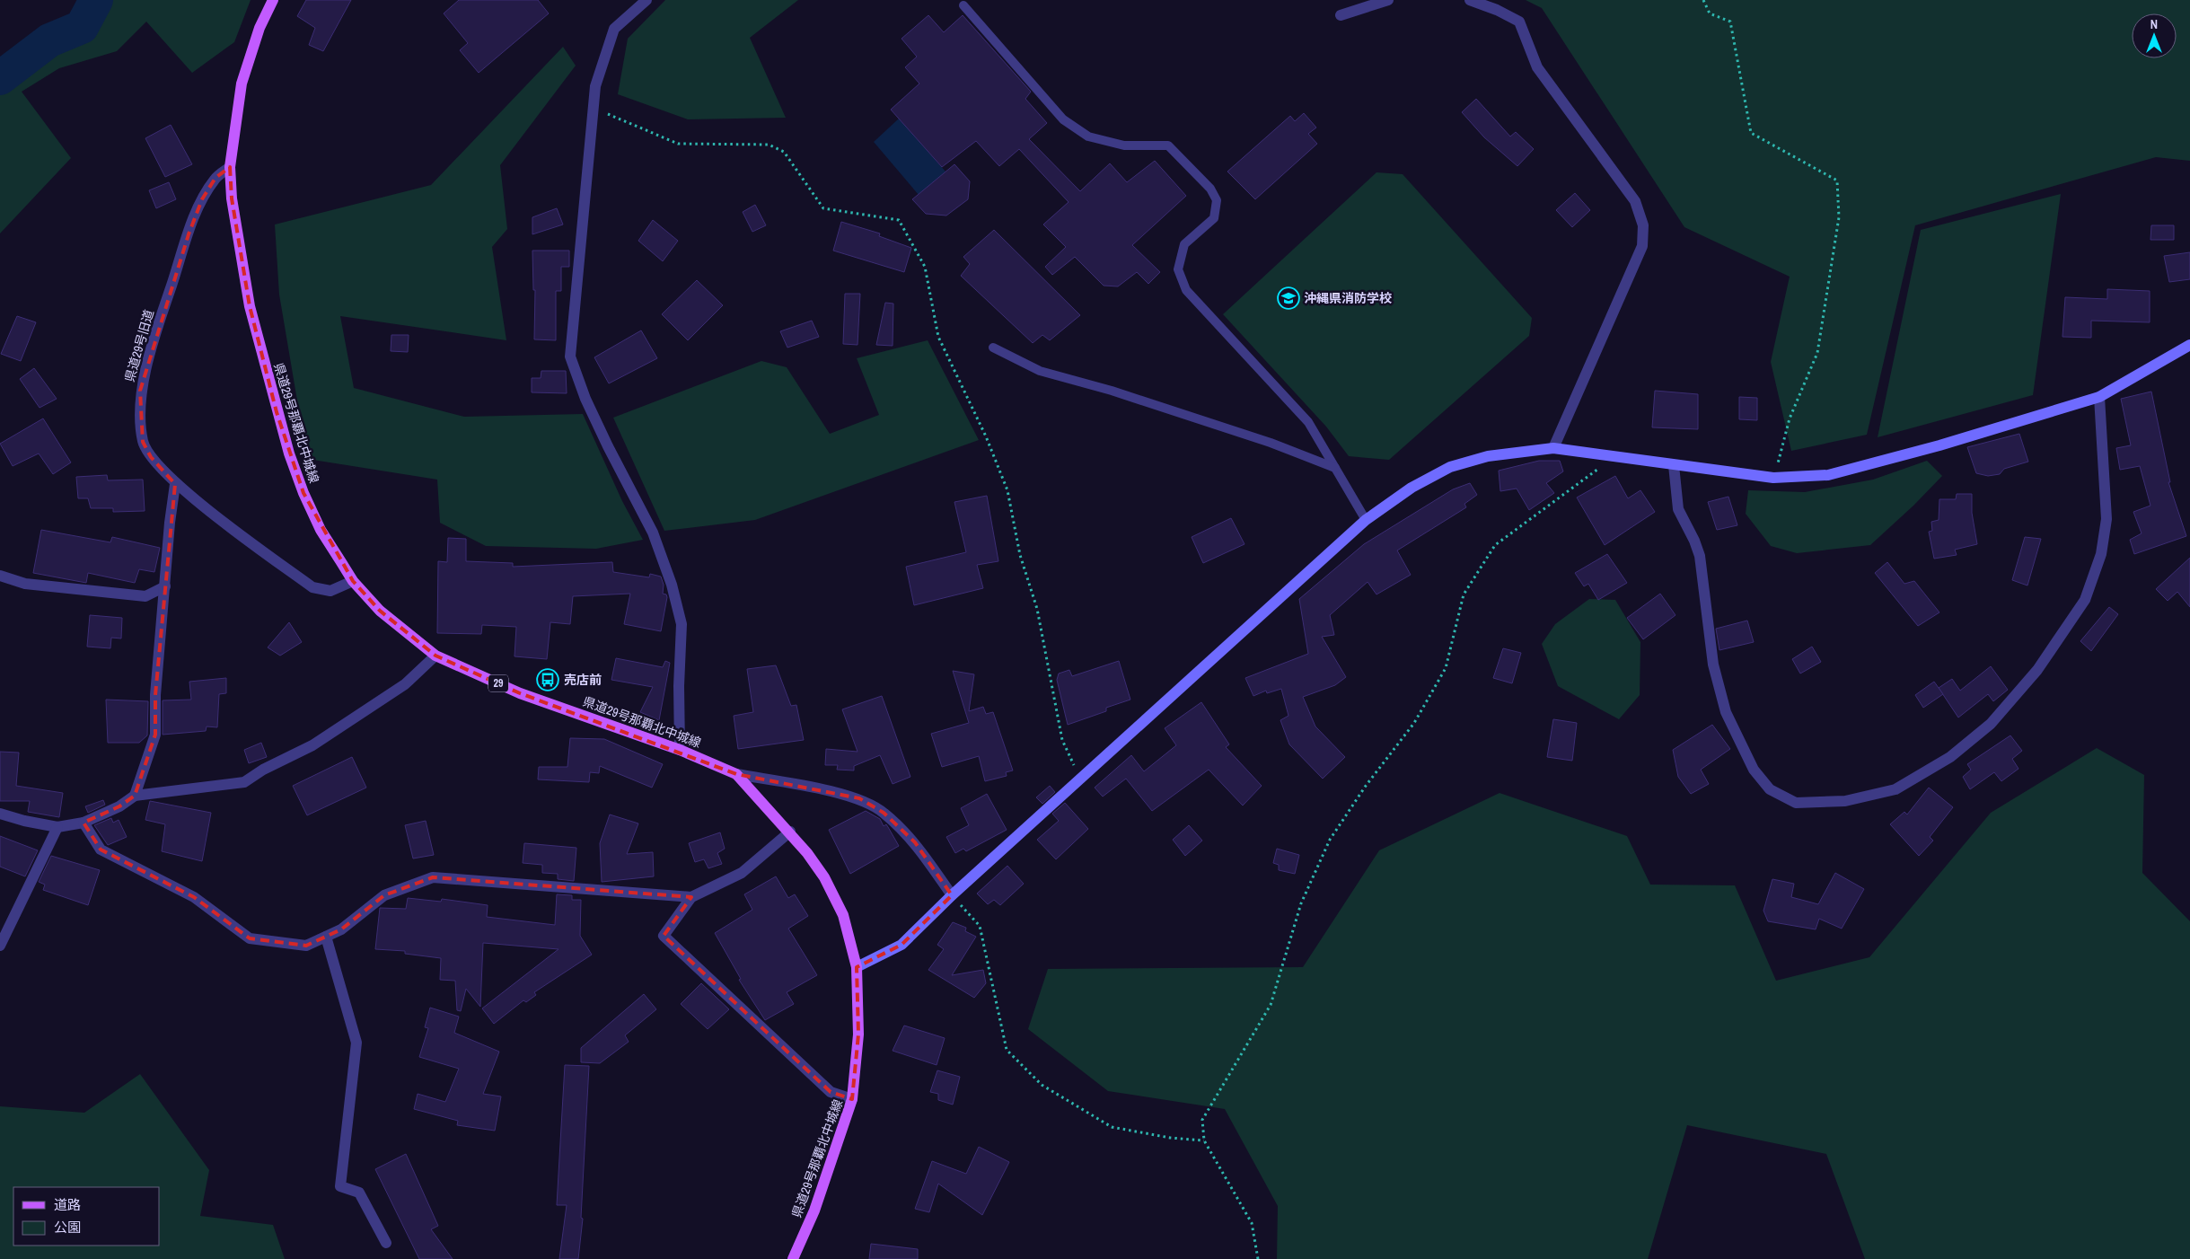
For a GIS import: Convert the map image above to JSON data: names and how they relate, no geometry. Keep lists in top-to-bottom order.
{
  "streets": {
    "main road": ["県道29号那覇北中城線", "29"],
    "street": ["県道29号旧道"]
  },
  "crossings": [
    ["県道29号旧道", "県道29号那覇北中城線"]
  ],
  "places": {
    "school or university": ["沖縄県消防学校"],
    "bus stop": ["売店前"]
  },
  "legend": ["道路", "公園"],
  "north": "top"
}
